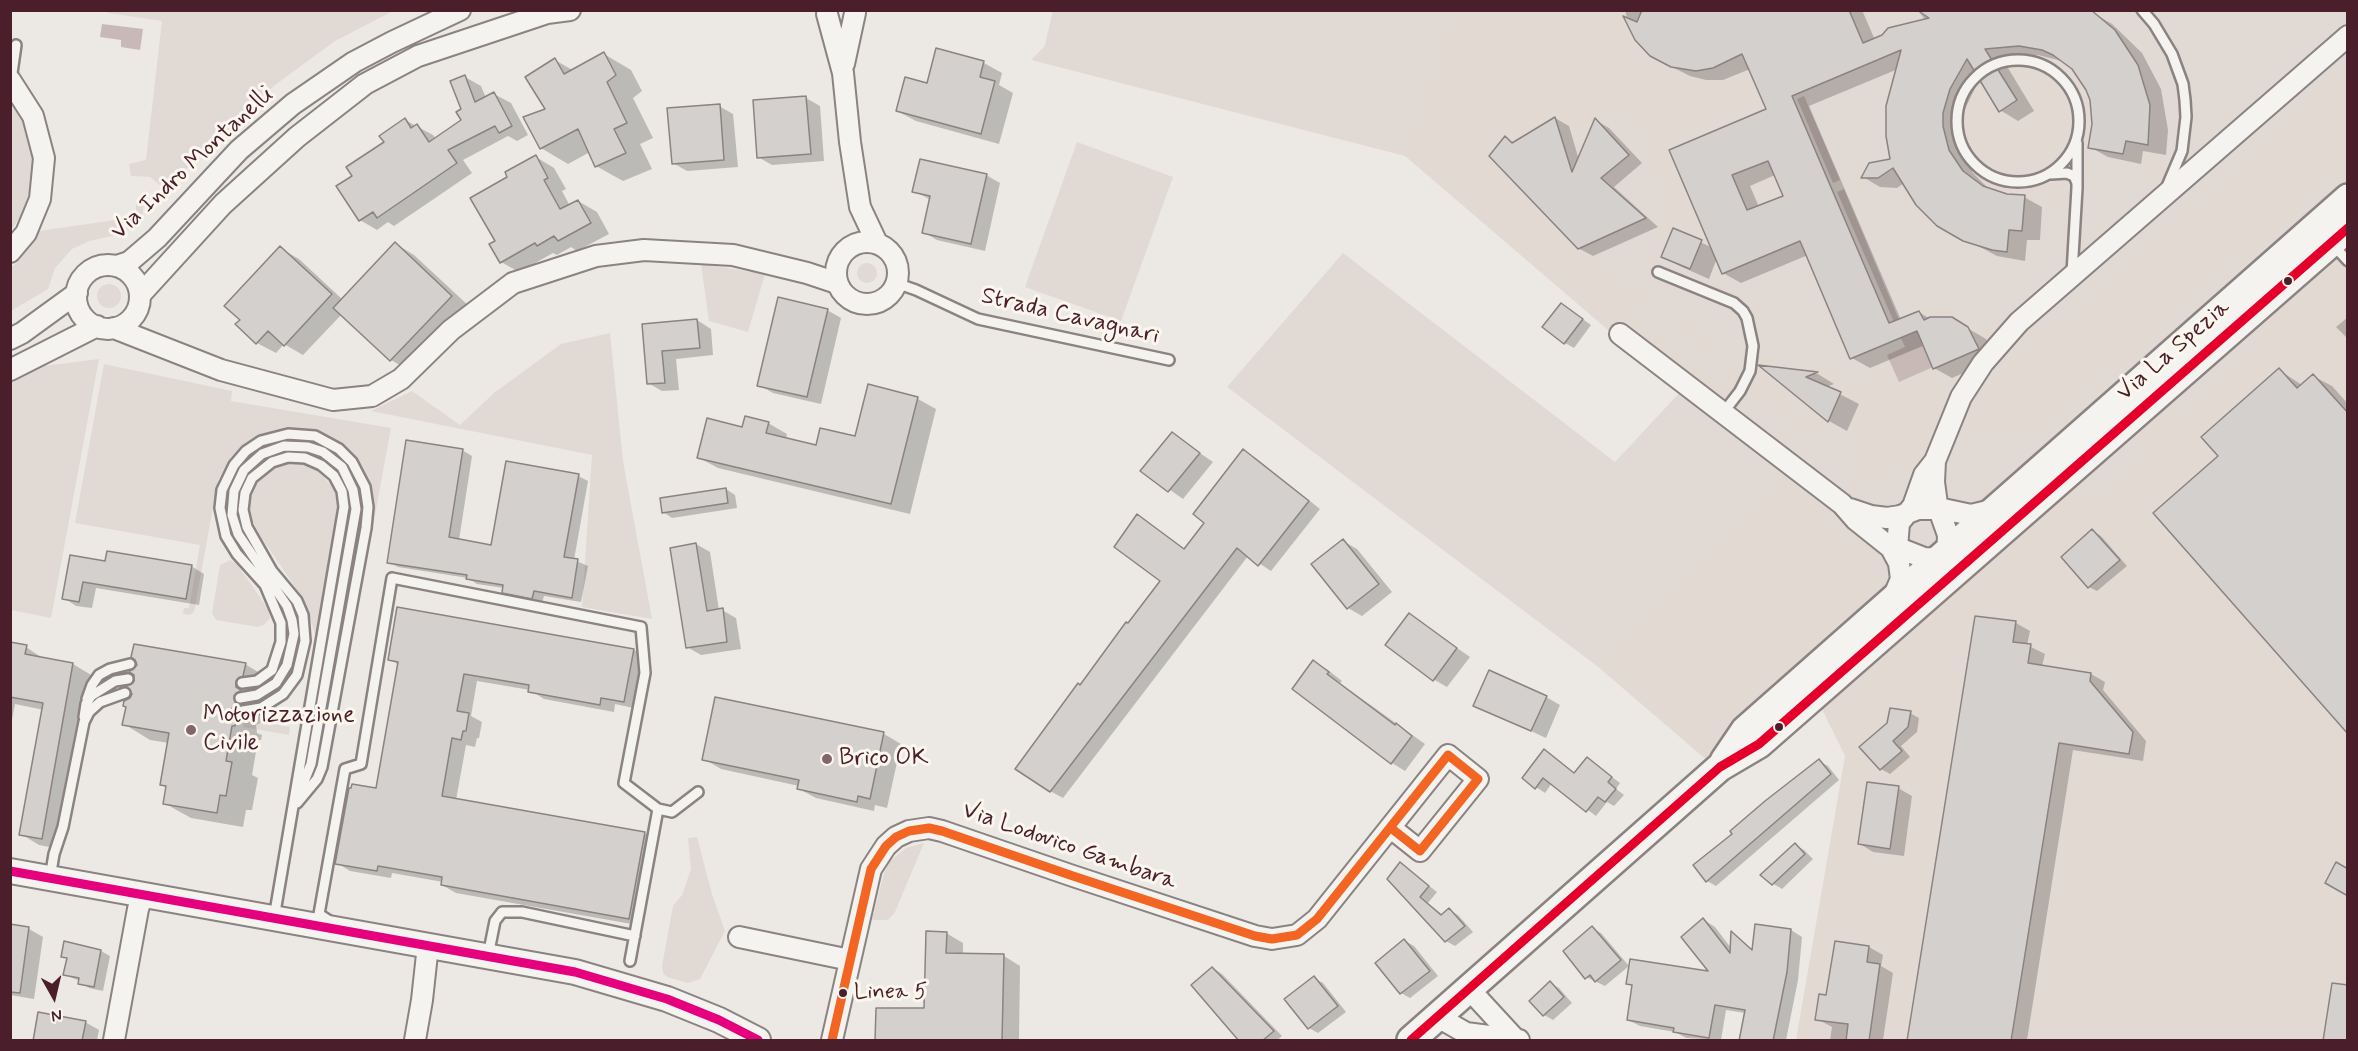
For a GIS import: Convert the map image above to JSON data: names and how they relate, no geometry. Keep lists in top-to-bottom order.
{
  "streets": {
    "main road": ["Via La Spezia"],
    "street": ["Via Indro Montanelli", "Via Lodovico Gambara"],
    "lane": ["Strada Cavagnari"]
  },
  "places": ["Motorizzazione Civile", "Brico OK", "Linea 5"],
  "north": "bottom"
}
